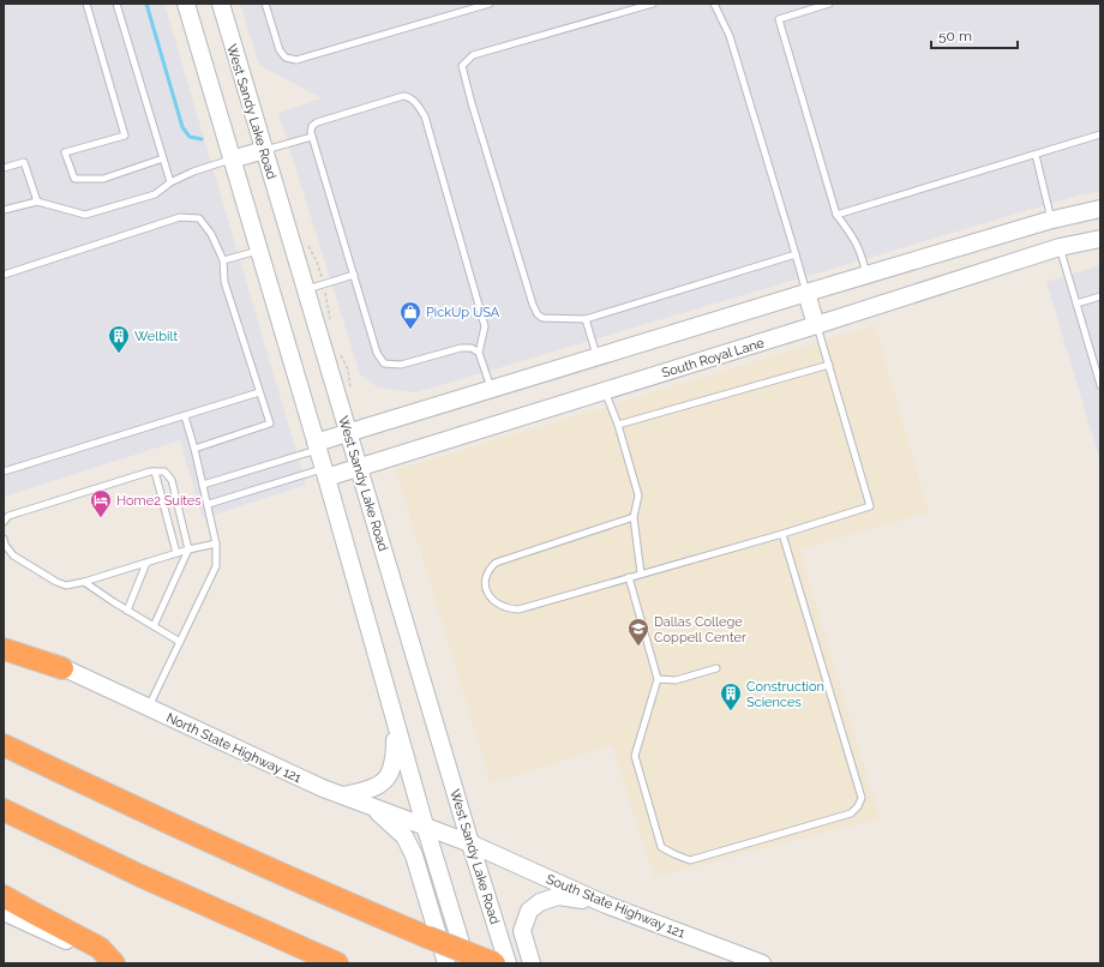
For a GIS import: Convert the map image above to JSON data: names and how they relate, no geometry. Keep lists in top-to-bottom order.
{
  "streets": {
    "main road": [
      "West Sandy Lake Road",
      "South Royal Lane",
      "North State Highway 121",
      "South State Highway 121"
    ]
  },
  "crossings": [
    ["West Sandy Lake Road", "South Royal Lane"],
    ["West Sandy Lake Road", "North State Highway 121"],
    ["West Sandy Lake Road", "South State Highway 121"],
    ["North State Highway 121", "South State Highway 121"]
  ],
  "places": {
    "shop": ["PickUp USA"],
    "building": ["Welbilt", "Construction Sciences"],
    "hotel": ["Home2 Suites"],
    "school or university": ["Dallas College Coppell Center"]
  },
  "scale_bar": "50 m"
}
